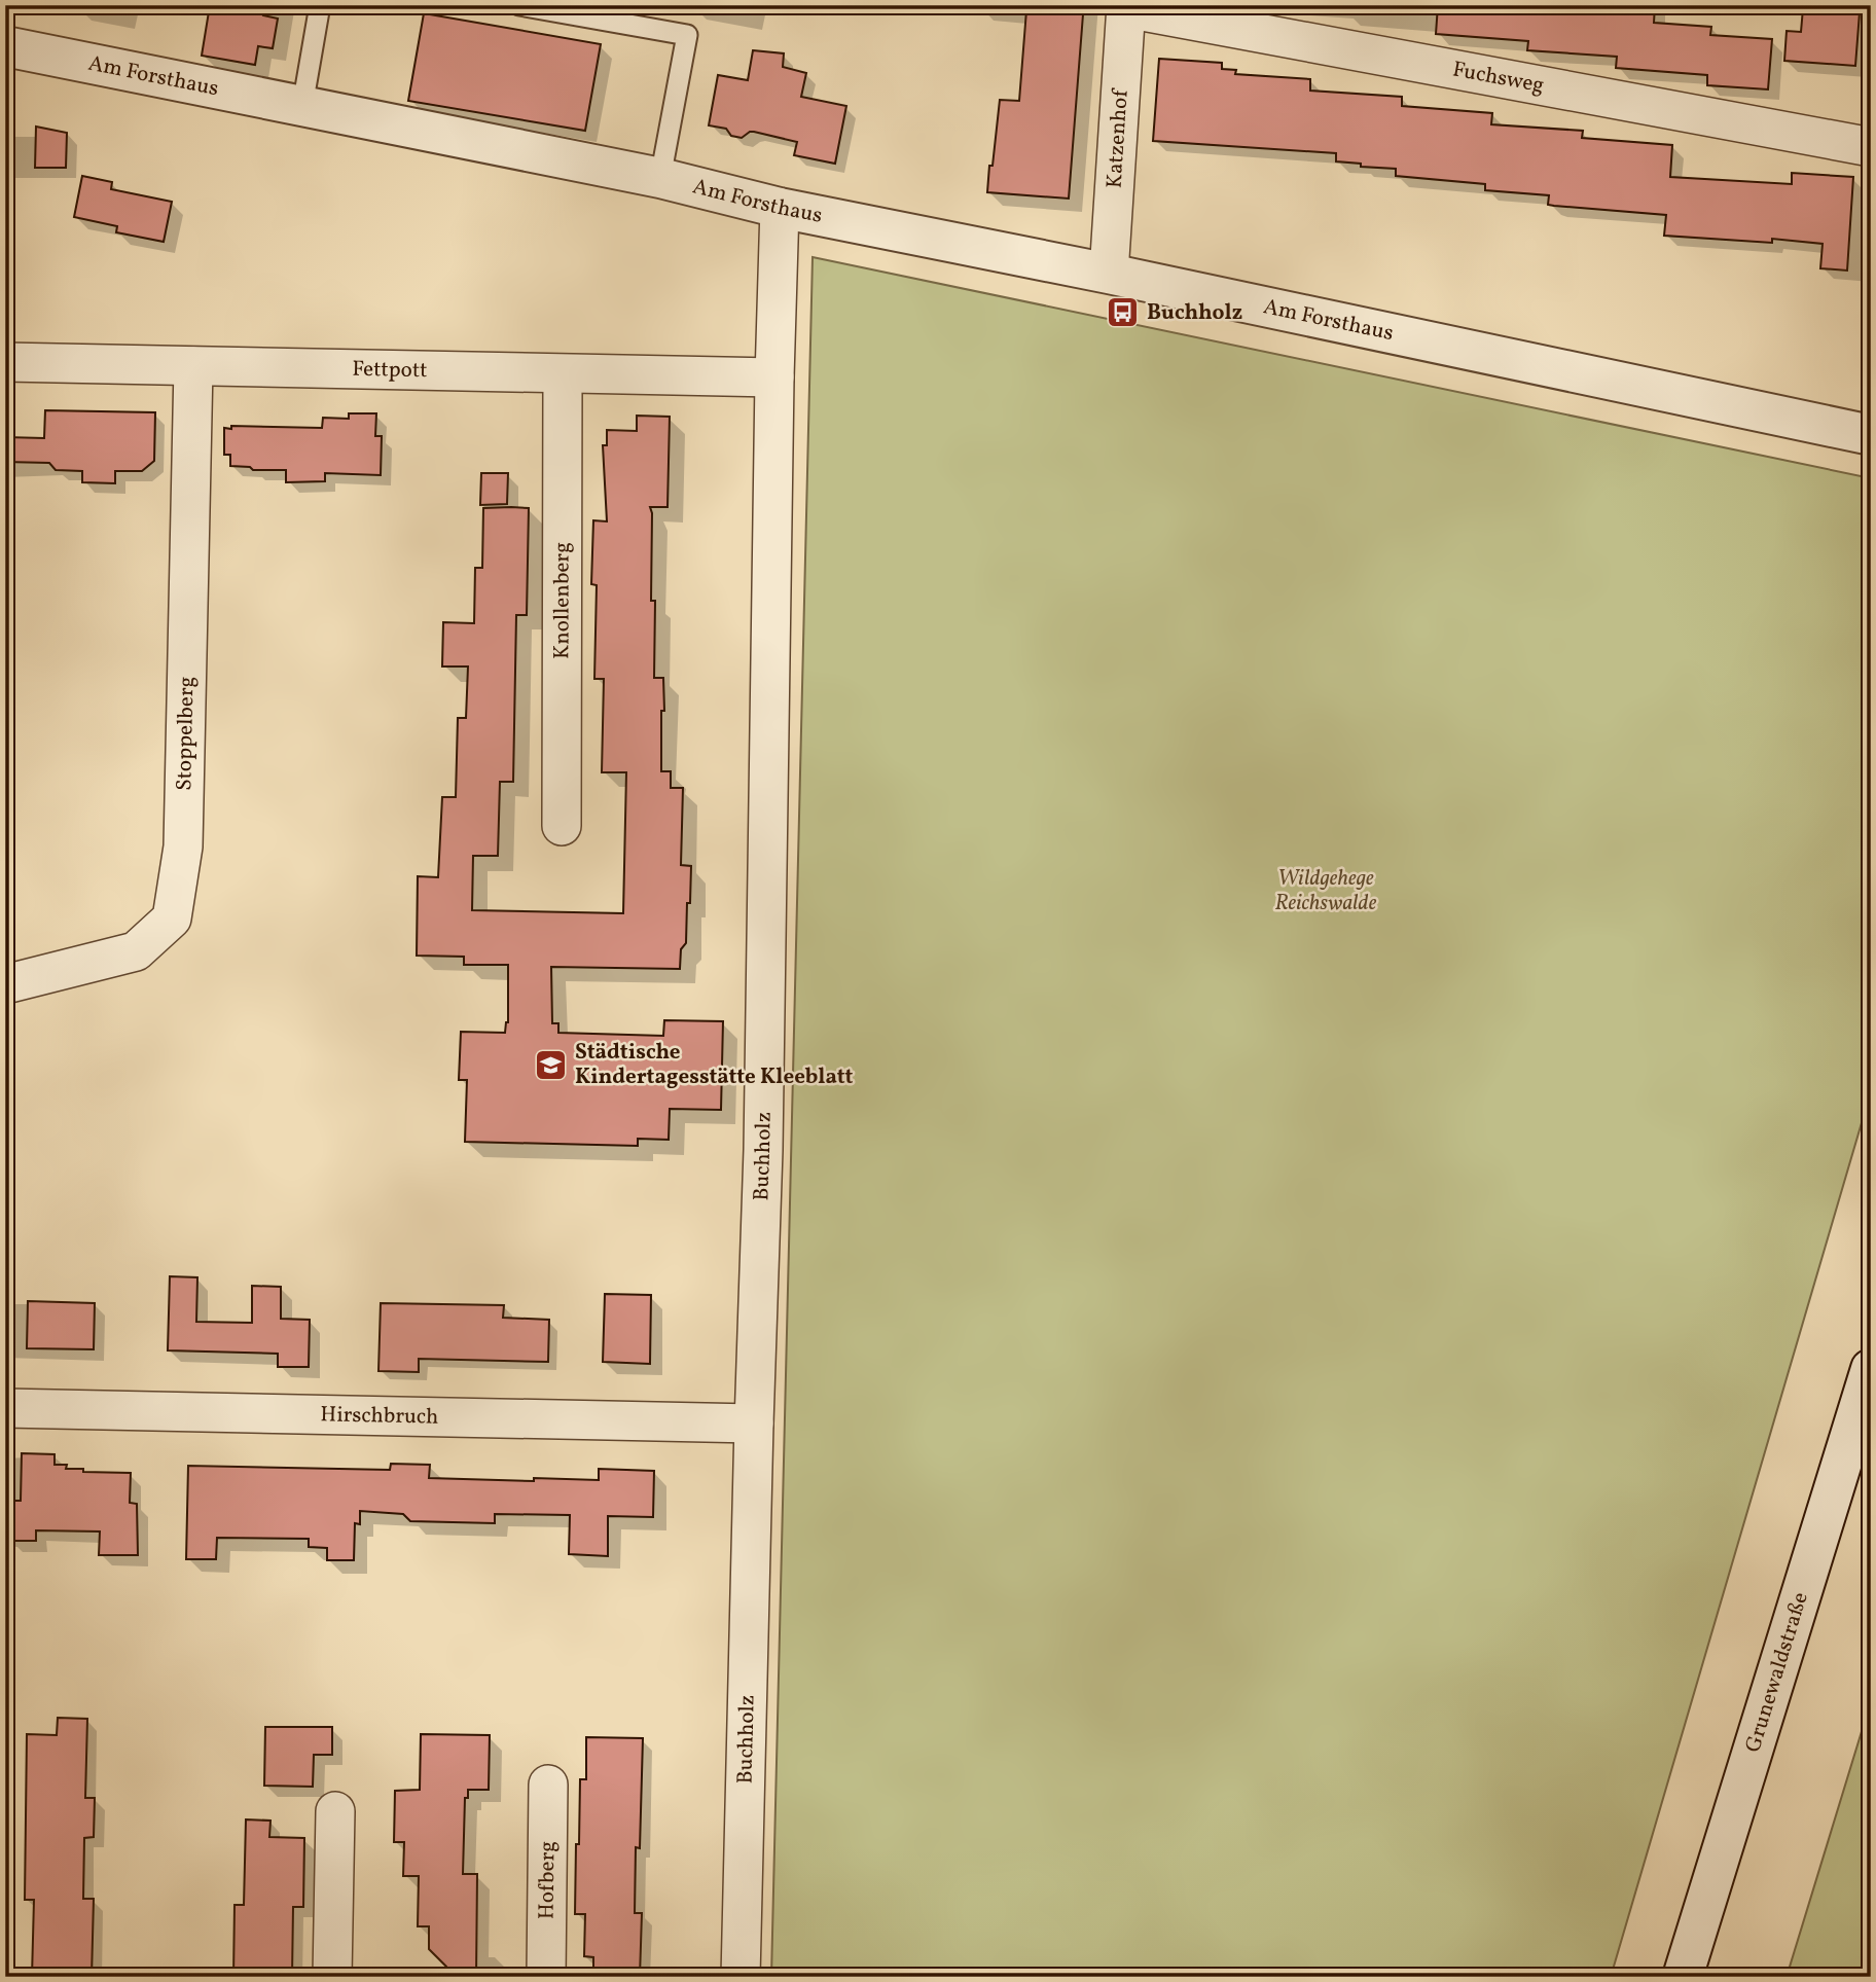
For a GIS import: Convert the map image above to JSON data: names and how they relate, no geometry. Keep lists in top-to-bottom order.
{
  "streets": {
    "street": [
      "Am Forsthaus",
      "Fuchsweg",
      "Katzenhof",
      "Fettpott",
      "Knollenberg",
      "Stoppelberg",
      "Buchholz",
      "Hirschbruch",
      "Grunewaldstraße",
      "Hofberg"
    ]
  },
  "crossings": [
    ["Am Forsthaus", "Katzenhof"],
    ["Am Forsthaus", "Buchholz"],
    ["Fuchsweg", "Katzenhof"],
    ["Fettpott", "Knollenberg"],
    ["Fettpott", "Stoppelberg"],
    ["Fettpott", "Buchholz"],
    ["Buchholz", "Hirschbruch"]
  ],
  "parks": ["Wildgehege Reichswalde"],
  "places": {
    "bus stop": ["Buchholz"],
    "school or university": ["Städtische Kindertagesstätte Kleeblatt"]
  }
}
